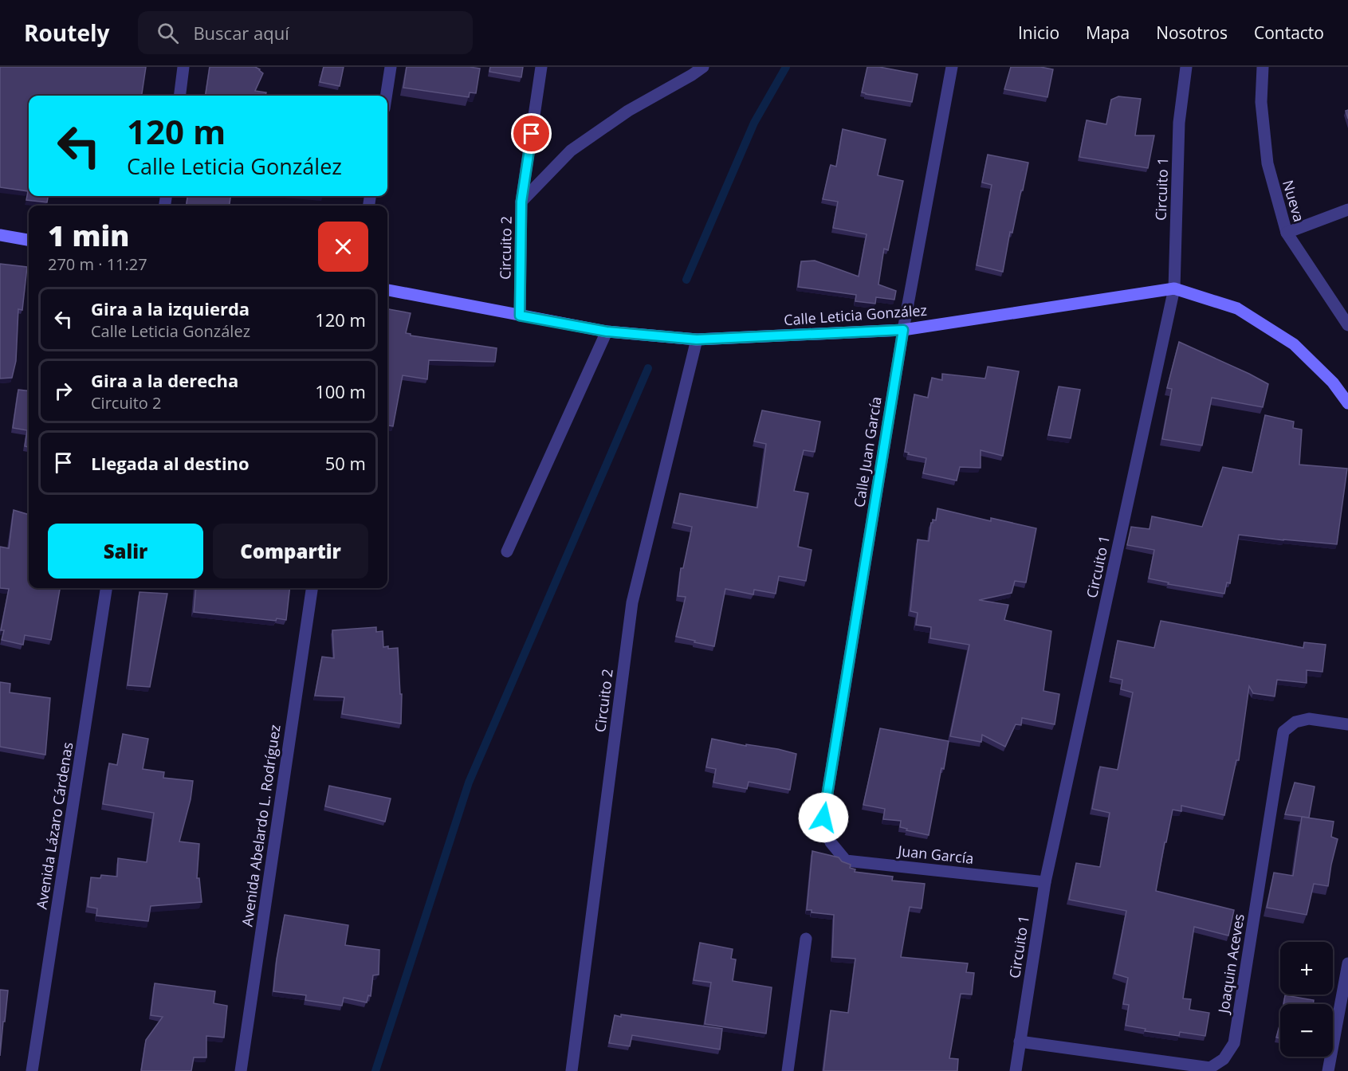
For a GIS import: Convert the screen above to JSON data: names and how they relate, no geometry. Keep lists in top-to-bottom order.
{
  "streets": {
    "street": [
      "Circuito 1",
      "Nueva",
      "Circuito 2",
      "Calle Leticia González",
      "Calle Juan García",
      "Avenida Lázaro Cárdenas",
      "Avenida Abelardo L. Rodríguez",
      "Juan García",
      "Joaquin Aceves"
    ]
  },
  "crossings": [
    ["Circuito 1", "Calle Leticia González"],
    ["Circuito 1", "Juan García"],
    ["Circuito 1", "Joaquin Aceves"],
    ["Circuito 2", "Calle Leticia González"],
    ["Calle Leticia González", "Calle Juan García"],
    ["Calle Juan García", "Juan García"]
  ],
  "page": {
    "header": "Routely",
    "search": "Buscar aquí",
    "nav": [
      "Inicio",
      "Mapa",
      "Nosotros",
      "Contacto"
    ],
    "turn": ["120 m", "Calle Leticia González"],
    "heading": ["1 min", "270 m · 11:27"],
    "list": [
      {
        "name": "Gira a la izquierda",
        "note": "Calle Leticia González",
        "value": "120 m"
      },
      {
        "name": "Gira a la derecha",
        "note": "Circuito 2",
        "value": "100 m"
      },
      {
        "name": "Llegada al destino",
        "value": "50 m"
      }
    ],
    "buttons": ["Salir", "Compartir"],
    "map_buttons": ["+", "−"]
  }
}
